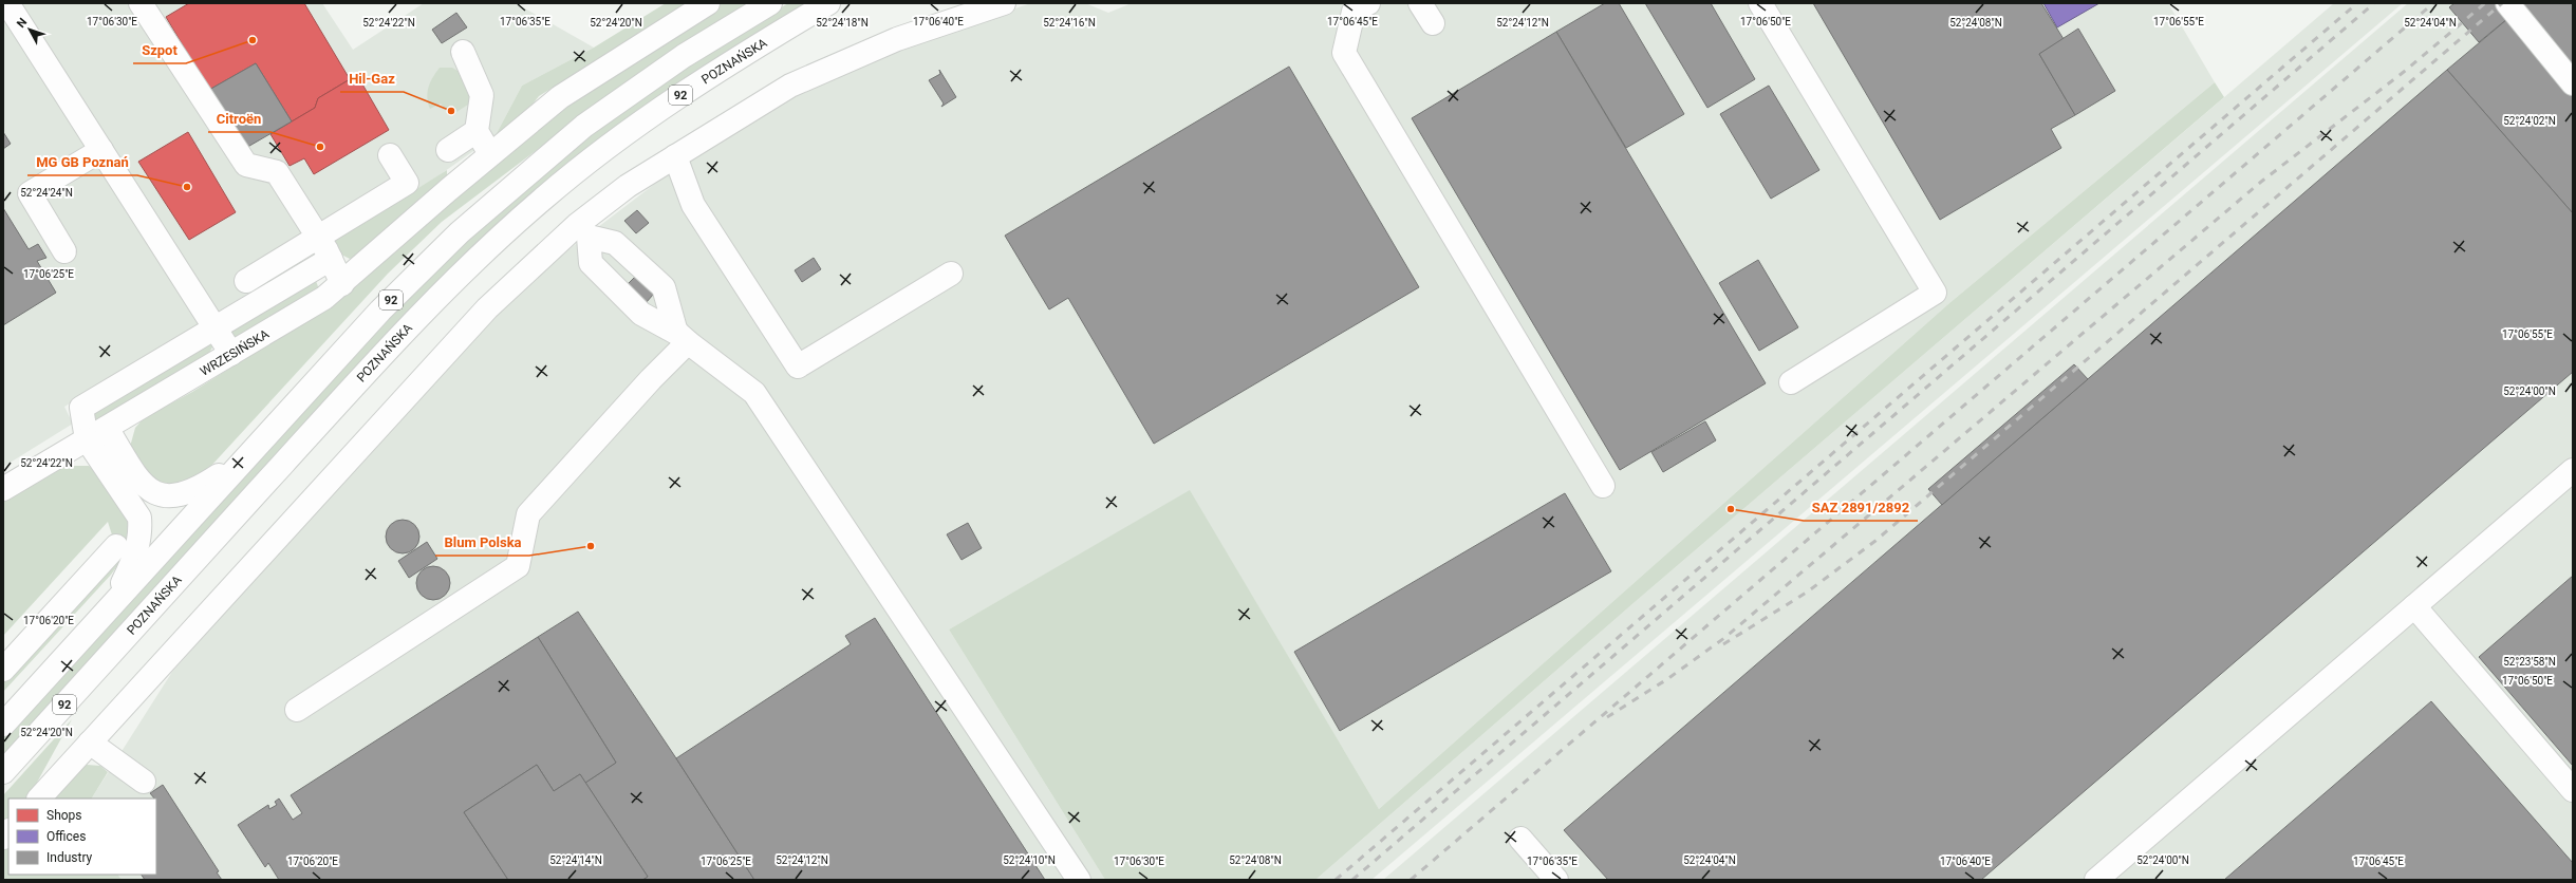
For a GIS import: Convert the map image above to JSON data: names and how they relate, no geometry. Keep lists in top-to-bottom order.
{
  "streets": {
    "street": ["POZNAŃSKA", "92", "WRZESIŃSKA"]
  },
  "places": [
    "Szpot",
    "Hil-Gaz",
    "Citroën",
    "MG GB Poznań",
    "SAZ 2891/2892",
    "Blum Polska"
  ],
  "legend": ["Shops", "Offices", "Industry"],
  "north": "top left",
  "coordinates": [
    "17°06'30\"E",
    "17°06'35\"E",
    "17°06'40\"E",
    "17°06'45\"E",
    "17°06'50\"E",
    "17°06'55\"E",
    "52°24'22\"N",
    "52°24'20\"N",
    "52°24'18\"N",
    "52°24'16\"N",
    "52°24'12\"N",
    "52°24'08\"N",
    "52°24'04\"N",
    "52°24'02\"N",
    "52°24'24\"N",
    "17°06'25\"E",
    "52°24'00\"N",
    "17°06'20\"E",
    "52°23'58\"N",
    "52°24'14\"N",
    "52°24'10\"N"
  ]
}
